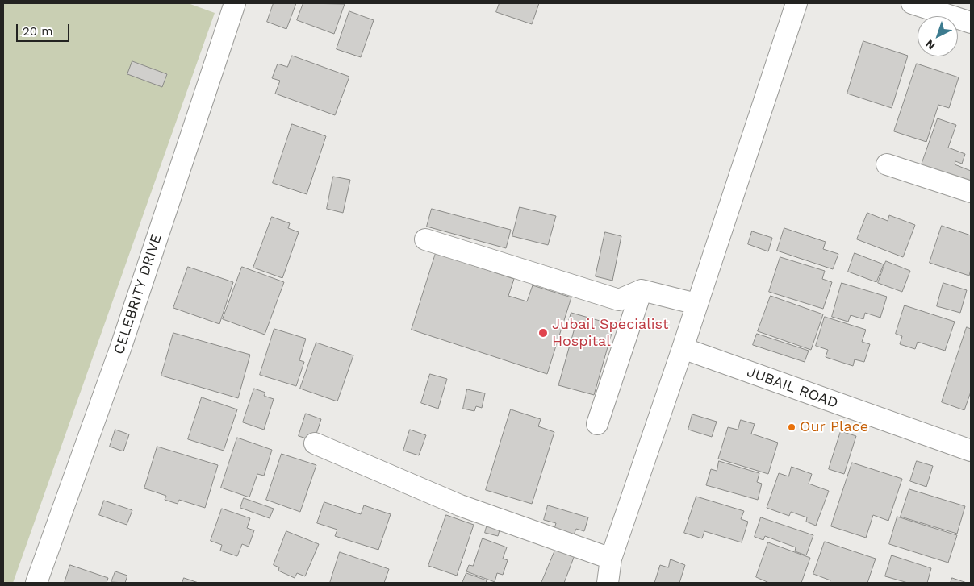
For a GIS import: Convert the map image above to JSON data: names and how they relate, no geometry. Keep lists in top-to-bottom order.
{
  "streets": {
    "street": ["CELEBRITY DRIVE", "JUBAIL ROAD"]
  },
  "places": ["Jubail Specialist Hospital", "Our Place"],
  "scale_bar": "20 m",
  "north": "bottom left"
}
